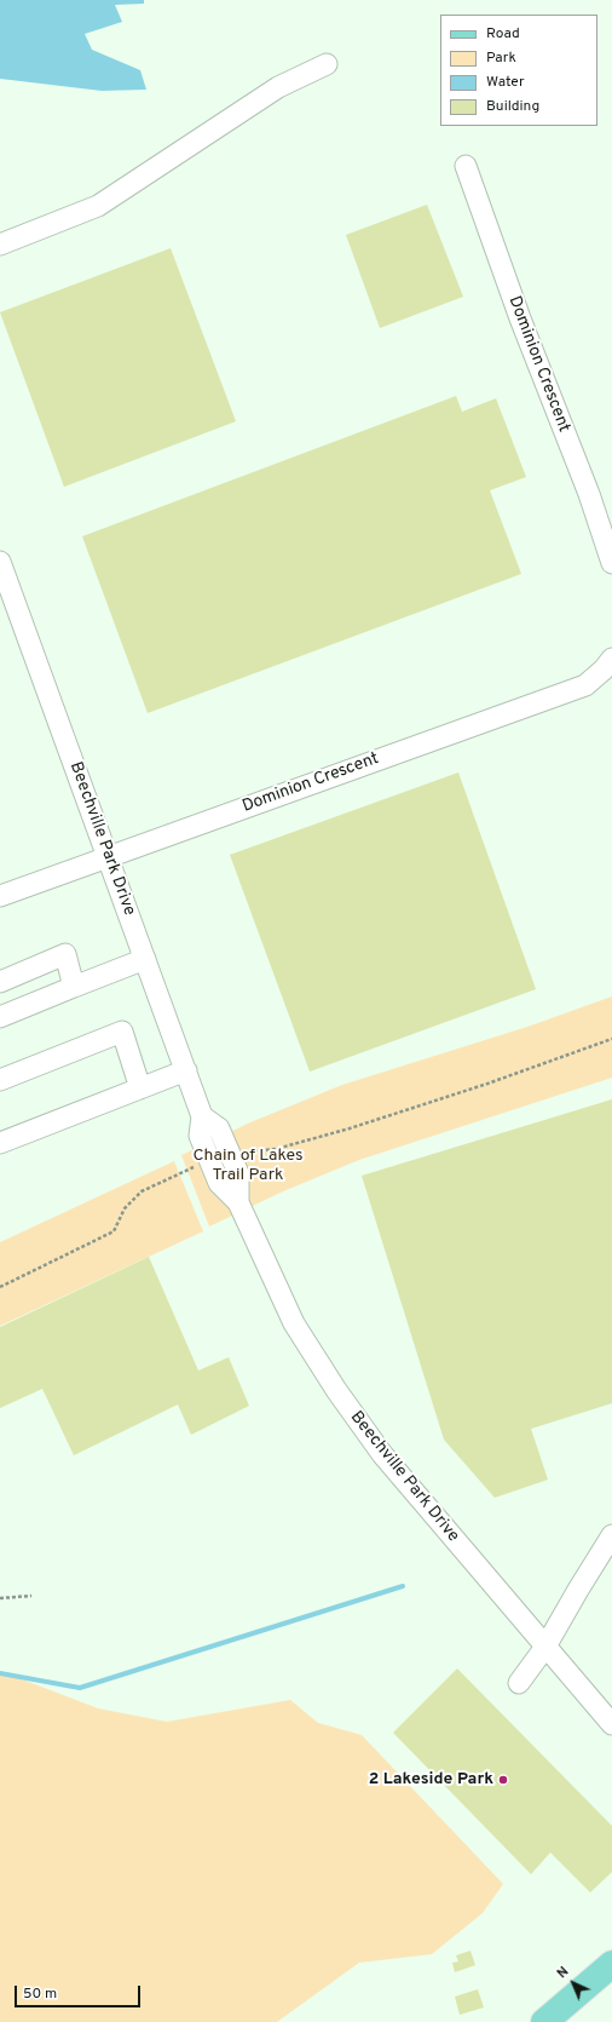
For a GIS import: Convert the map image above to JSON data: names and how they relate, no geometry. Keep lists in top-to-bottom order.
{
  "streets": {
    "street": ["Dominion Crescent", "Beechville Park Drive"]
  },
  "crossings": [
    ["Dominion Crescent", "Beechville Park Drive"]
  ],
  "parks": ["Chain of Lakes Trail Park"],
  "places": ["2 Lakeside Park"],
  "legend": [
    "Road",
    "Park",
    "Water",
    "Building"
  ],
  "scale_bar": "50 m",
  "north": "top left"
}
